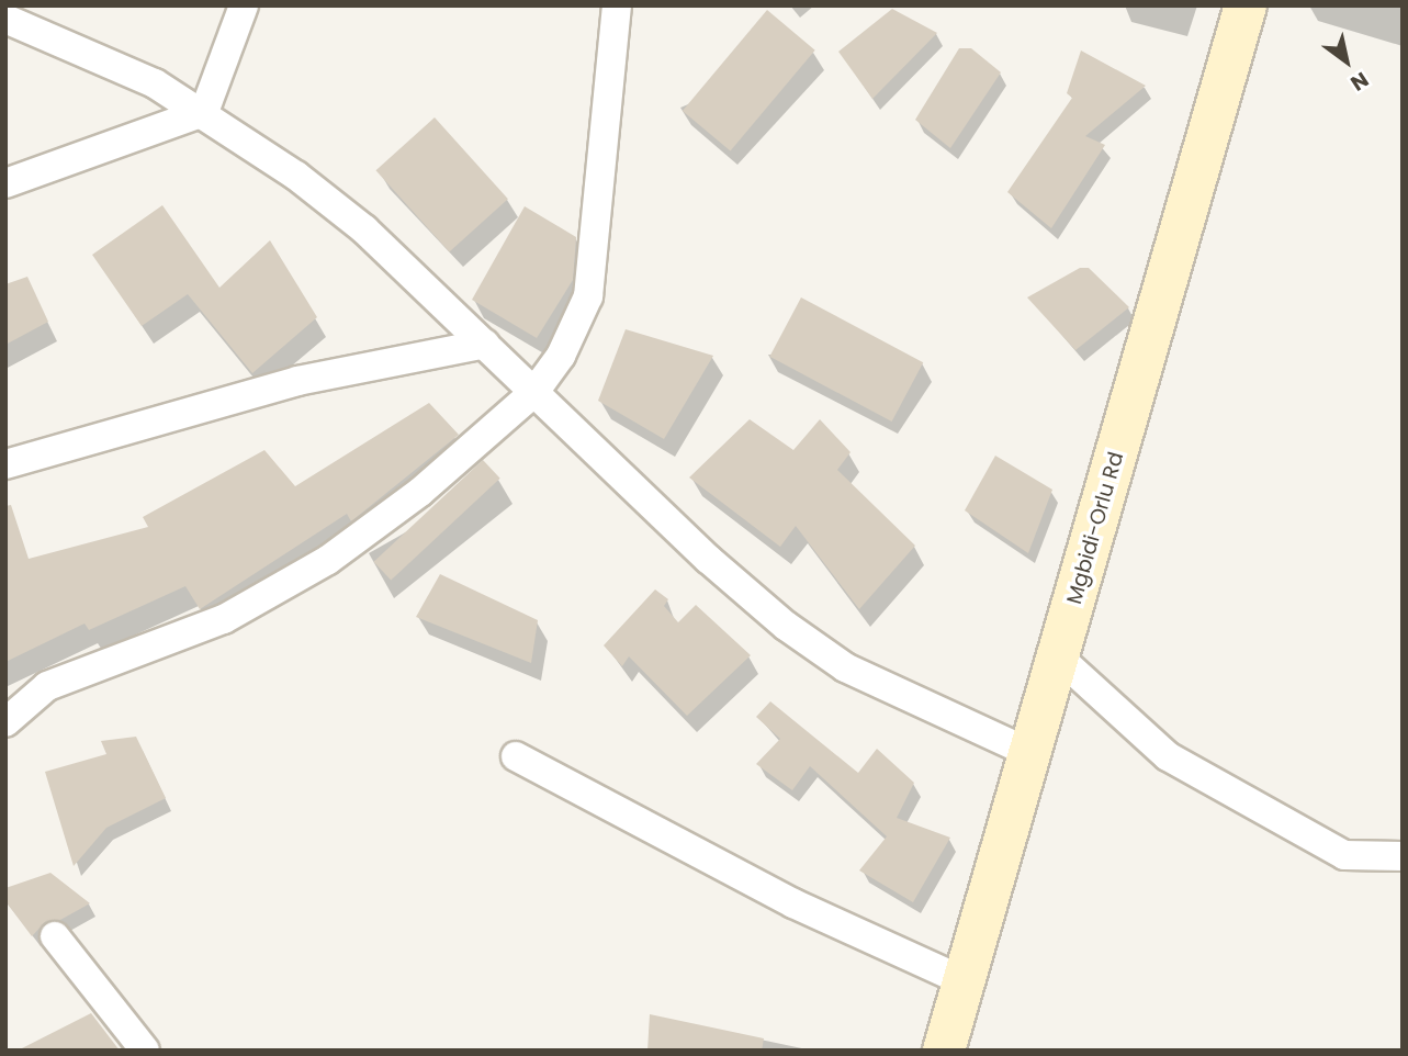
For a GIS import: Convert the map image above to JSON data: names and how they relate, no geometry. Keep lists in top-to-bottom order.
{
  "streets": {
    "main road": ["Mgbidi-Orlu Rd"]
  },
  "north": "bottom right"
}
